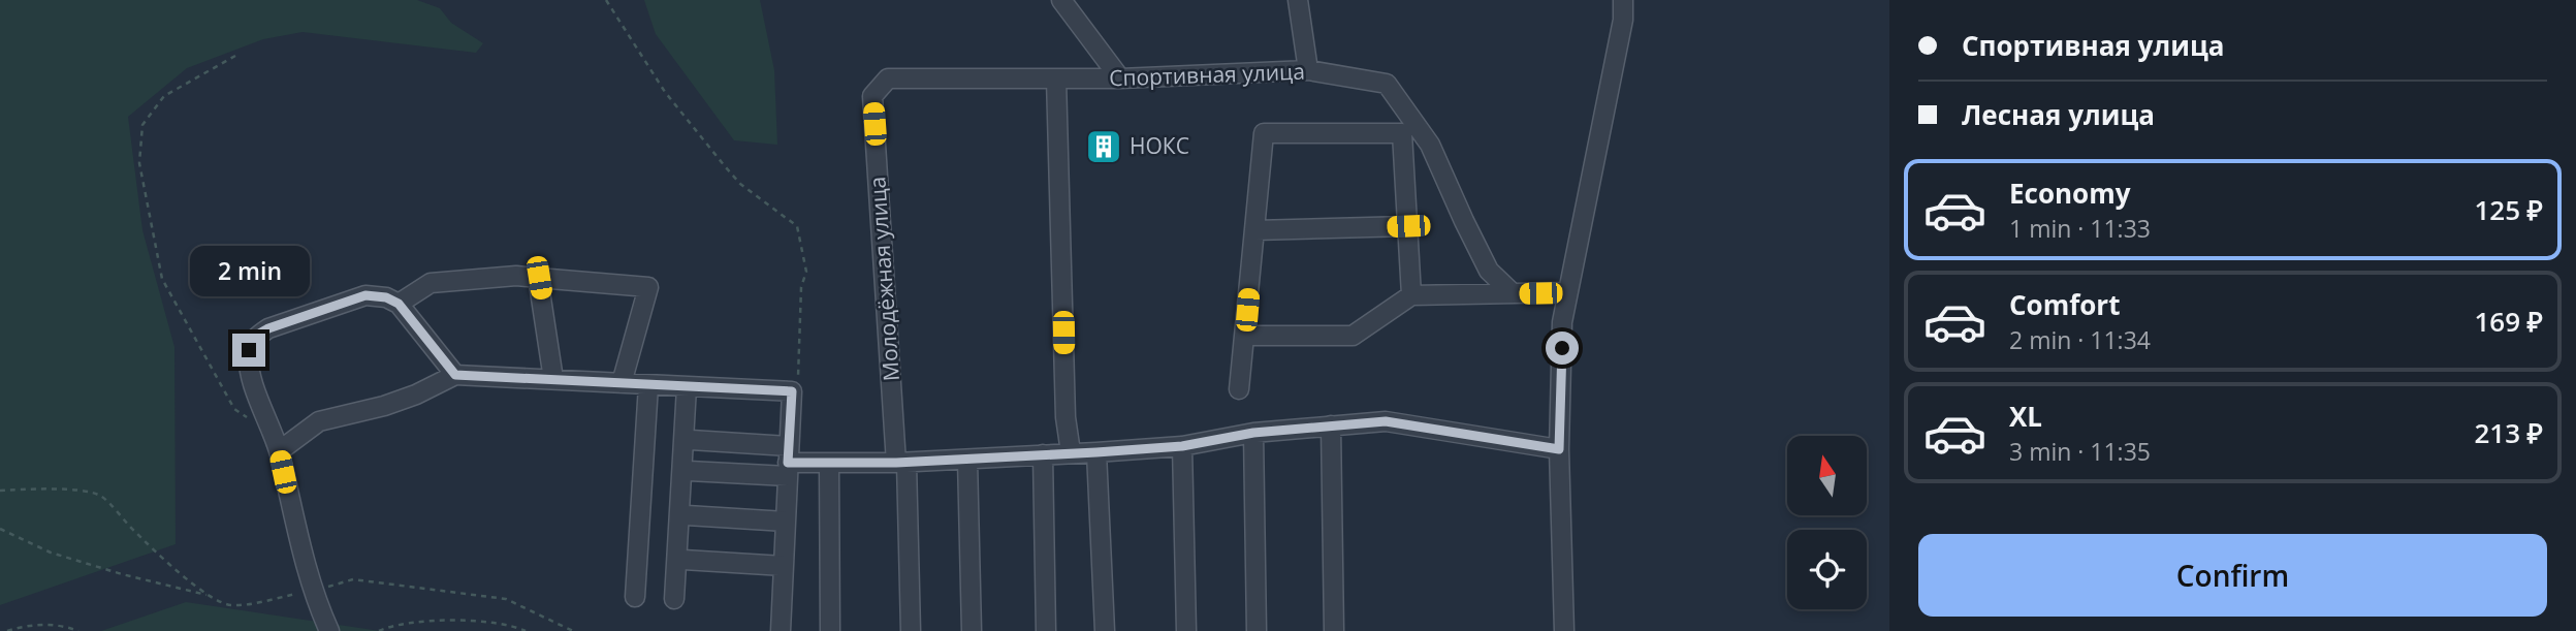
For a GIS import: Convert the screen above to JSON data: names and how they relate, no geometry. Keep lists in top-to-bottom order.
{
  "streets": {
    "street": ["Спортивная улица", "Молодёжная улица"]
  },
  "crossings": [
    ["Спортивная улица", "Молодёжная улица"]
  ],
  "places": {
    "building": ["НОКС"]
  },
  "north": "top",
  "page": {
    "banner": ["Спортивная улица", "Лесная улица"],
    "list": [
      {
        "name": "Economy",
        "note": "1 min · 11:33",
        "value": "125 ₽"
      },
      {
        "name": "Comfort",
        "note": "2 min · 11:34",
        "value": "169 ₽"
      },
      {
        "name": "XL",
        "note": "3 min · 11:35",
        "value": "213 ₽"
      }
    ],
    "bubble": "2 min",
    "buttons": "Confirm"
  }
}
